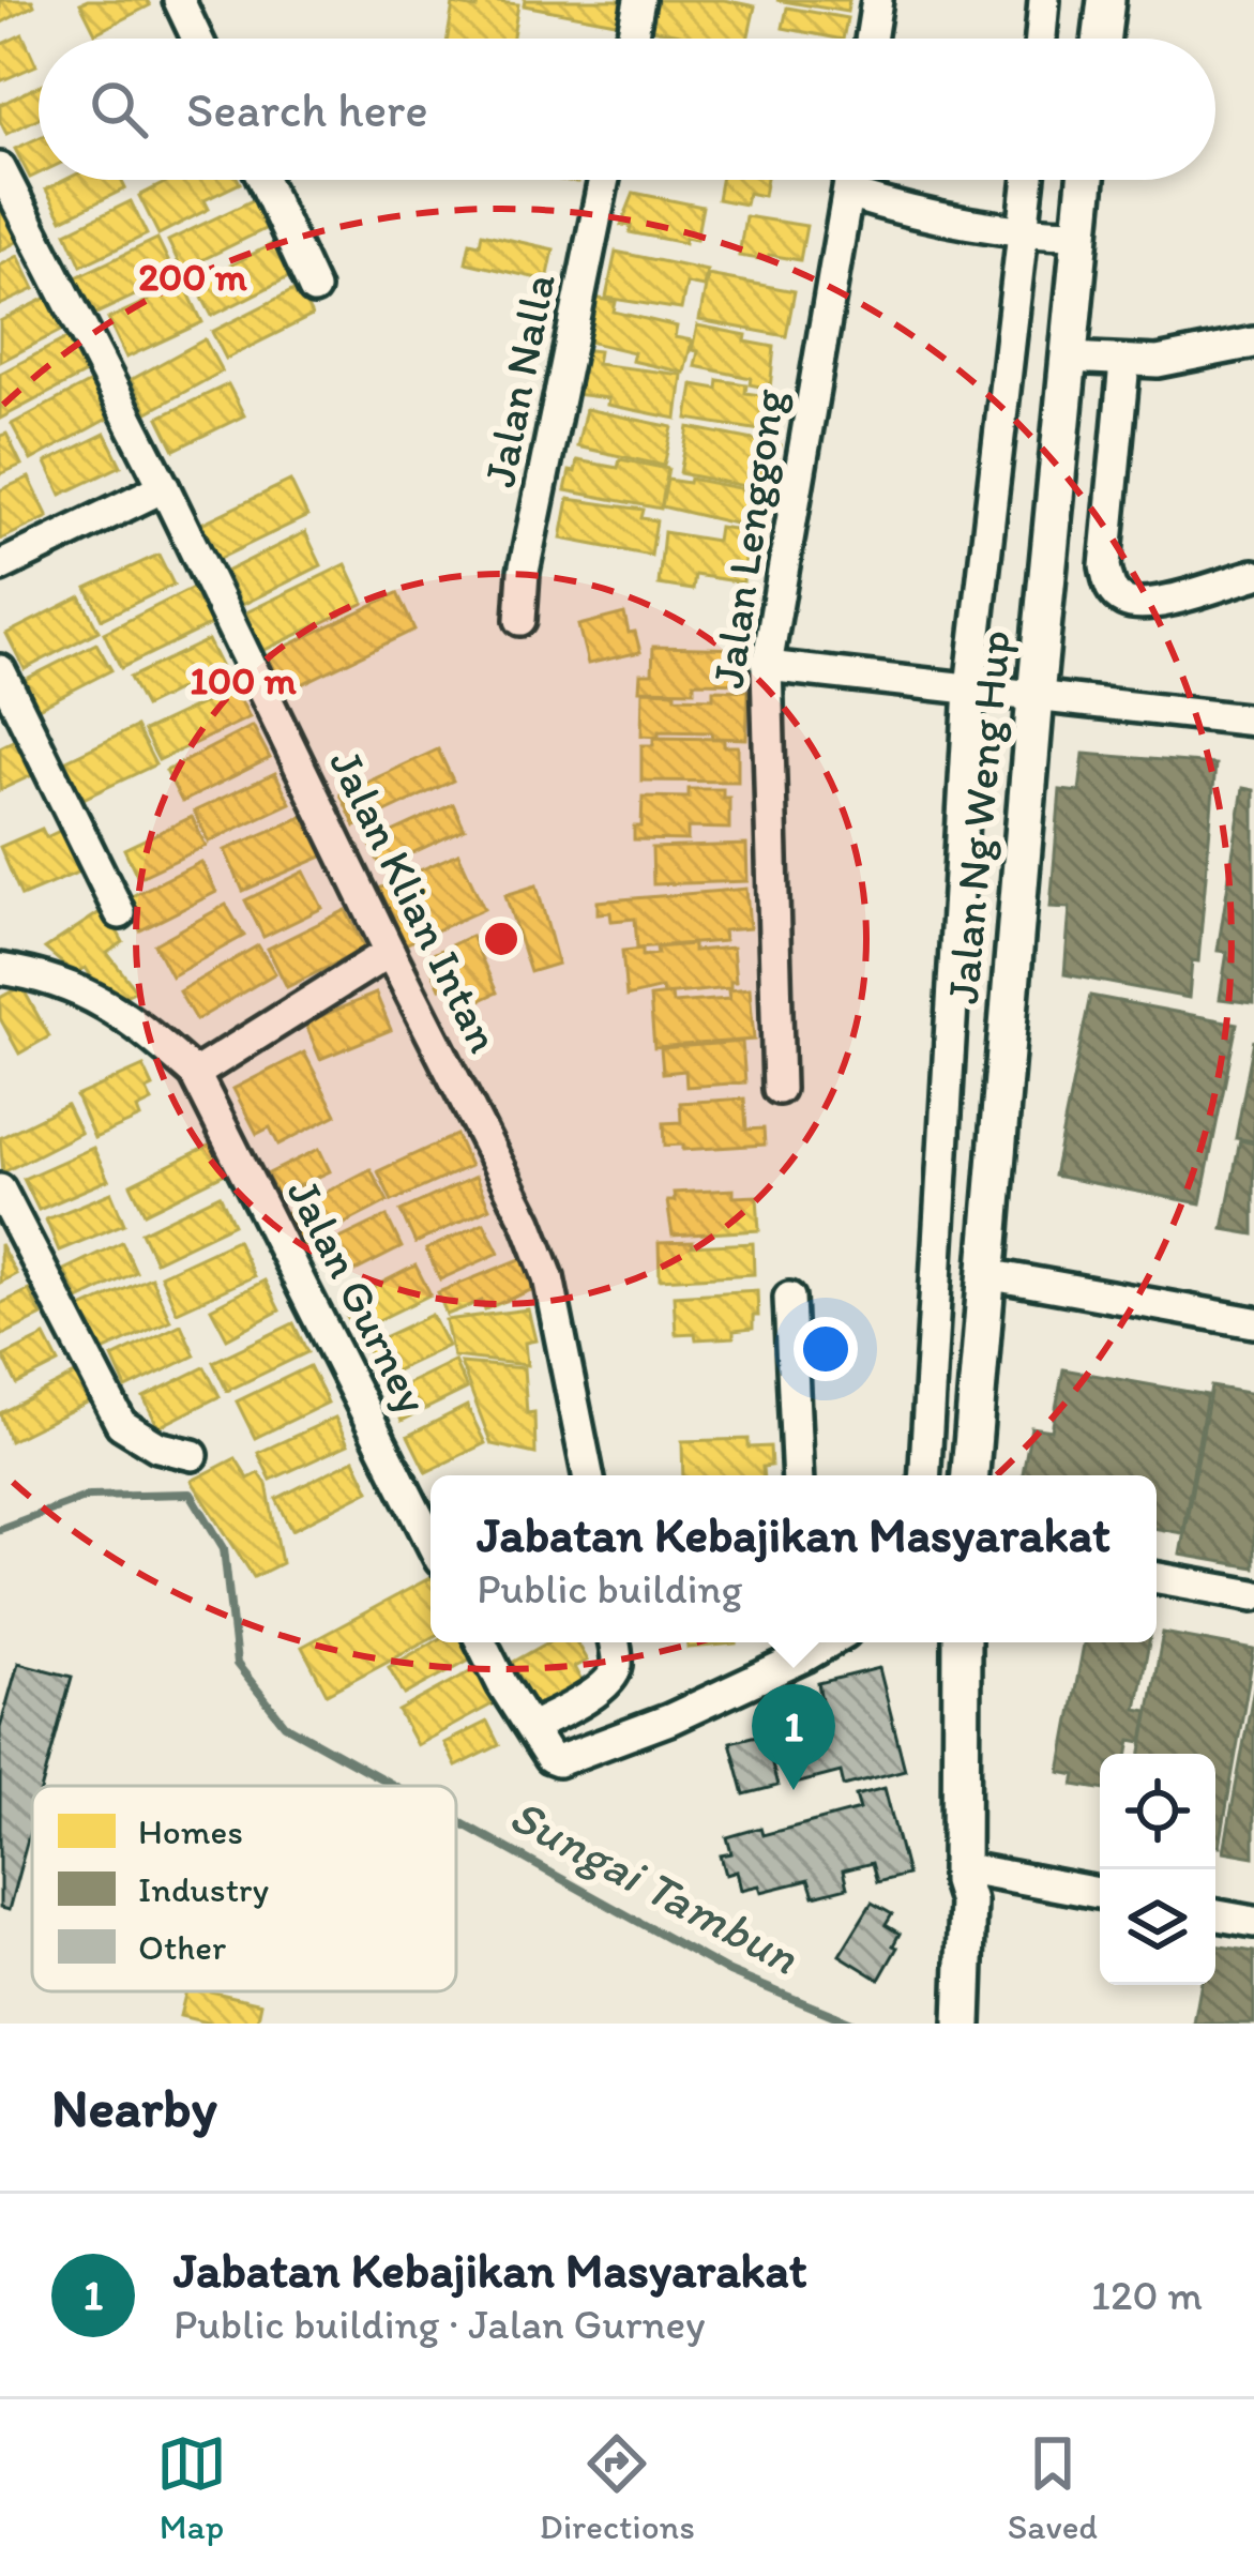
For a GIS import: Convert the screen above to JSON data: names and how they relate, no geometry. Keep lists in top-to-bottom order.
{
  "streets": {
    "main road": ["Jalan Ng Weng Hup"],
    "street": [
      "Jalan Nalla",
      "Jalan Lenggong",
      "Jalan Klian Intan",
      "Jalan Gurney"
    ]
  },
  "water": ["Sungai Tambun"],
  "legend": ["Homes", "Industry", "Other"],
  "page": {
    "search": "Search here",
    "popup": ["Jabatan Kebajikan Masyarakat", "Public building"],
    "pins": "1",
    "heading": "Nearby",
    "list": [
      {
        "mark": "1",
        "name": "Jabatan Kebajikan Masyarakat",
        "note": "Public building · Jalan Gurney",
        "value": "120 m"
      }
    ],
    "nav": ["Map", "Directions", "Saved"]
  },
  "rings": ["200 m", "100 m"]
}
